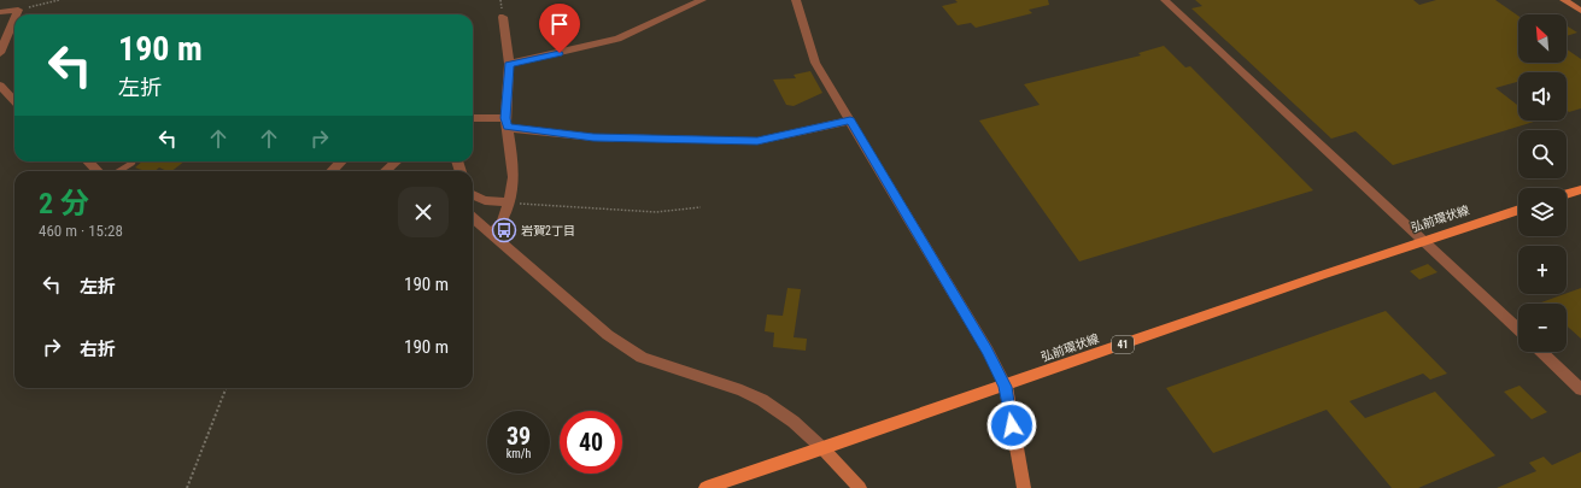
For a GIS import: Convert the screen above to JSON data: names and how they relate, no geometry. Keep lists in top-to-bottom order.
{
  "streets": {
    "main road": ["弘前環状線", "41"]
  },
  "places": {
    "bus stop": ["岩賀2丁目"]
  },
  "north": "top left",
  "page": {
    "map_buttons": ["+", "−"],
    "turn": ["190 m", "左折"],
    "heading": ["2 分", "460 m · 15:28"],
    "list": [
      {
        "name": "左折",
        "value": "190 m"
      },
      {
        "name": "右折",
        "value": "190 m"
      }
    ],
    "speed": "39 km/h",
    "limit": "40"
  }
}
